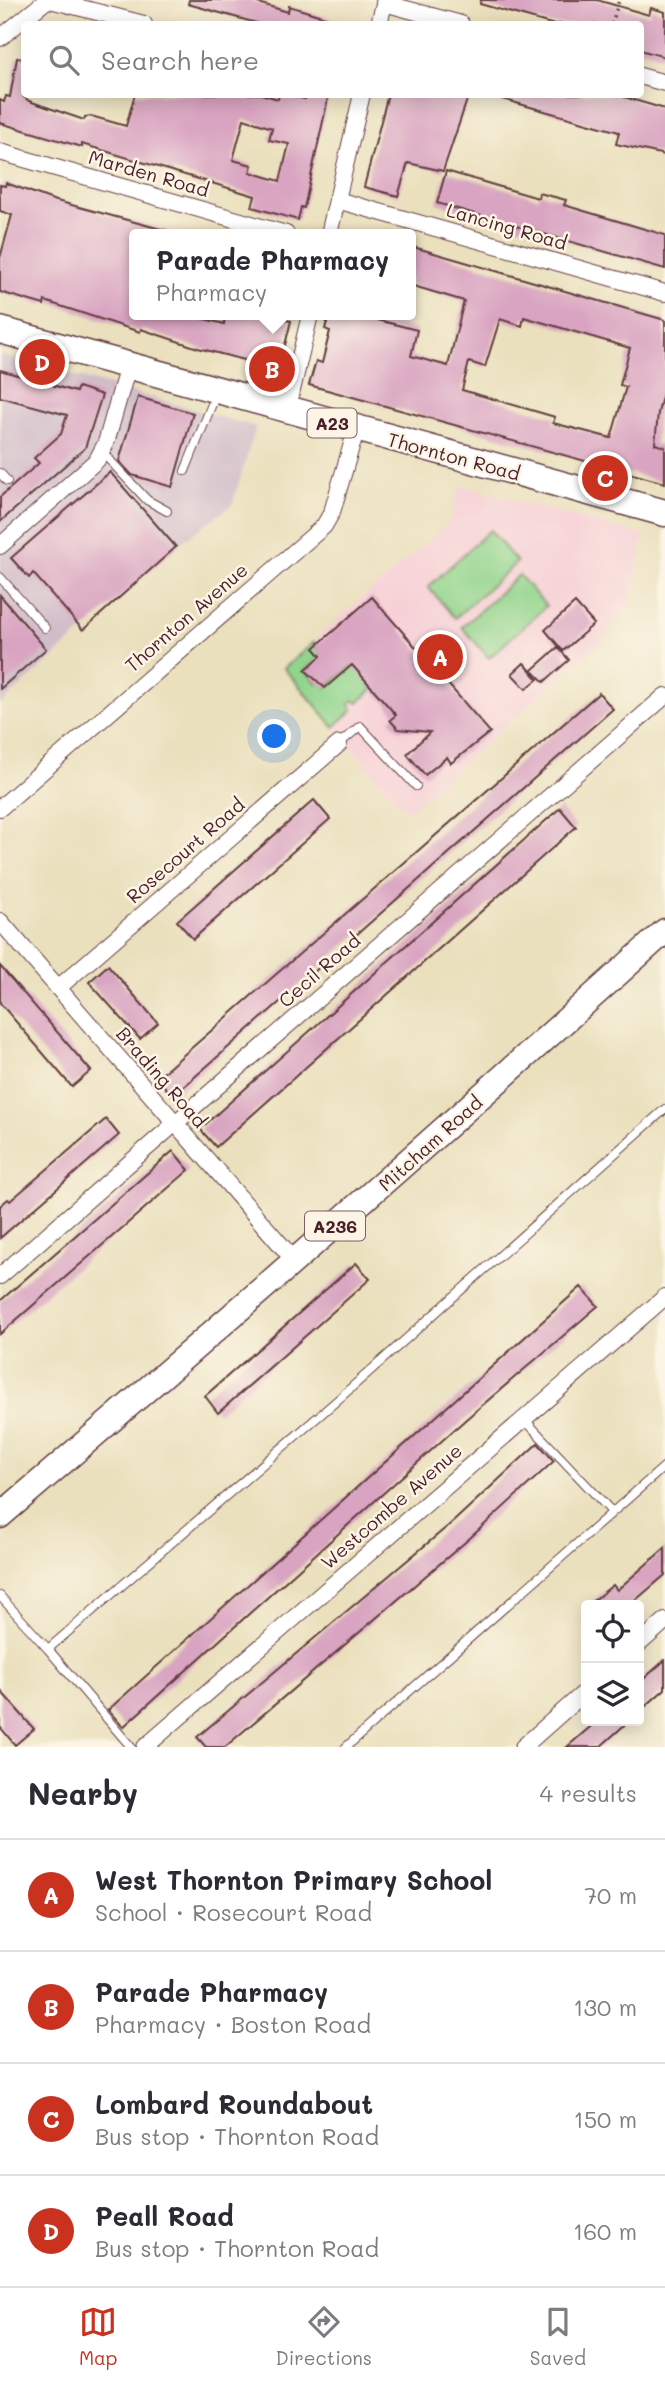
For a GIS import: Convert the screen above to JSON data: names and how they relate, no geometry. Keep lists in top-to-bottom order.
{
  "streets": {
    "highway": ["A23", "Thornton Road"],
    "main road": ["Mitcham Road", "A236"],
    "street": [
      "Marden Road",
      "Lancing Road",
      "Thornton Avenue",
      "Rosecourt Road",
      "Cecil Road",
      "Brading Road",
      "Westcombe Avenue"
    ]
  },
  "crossings": [
    ["Thornton Road", "Thornton Avenue"],
    ["Rosecourt Road", "Brading Road"],
    ["Cecil Road", "Brading Road"],
    ["Brading Road", "Mitcham Road"]
  ],
  "page": {
    "search": "Search here",
    "popup": ["Parade Pharmacy", "Pharmacy"],
    "pins": [
      "D",
      "B",
      "C",
      "A"
    ],
    "heading": ["Nearby", "4 results"],
    "list": [
      {
        "mark": "A",
        "name": "West Thornton Primary School",
        "note": "School · Rosecourt Road",
        "value": "70 m"
      },
      {
        "mark": "B",
        "name": "Parade Pharmacy",
        "note": "Pharmacy · Boston Road",
        "value": "130 m"
      },
      {
        "mark": "C",
        "name": "Lombard Roundabout",
        "note": "Bus stop · Thornton Road",
        "value": "150 m"
      },
      {
        "mark": "D",
        "name": "Peall Road",
        "note": "Bus stop · Thornton Road",
        "value": "160 m"
      }
    ],
    "nav": ["Map", "Directions", "Saved"]
  }
}
